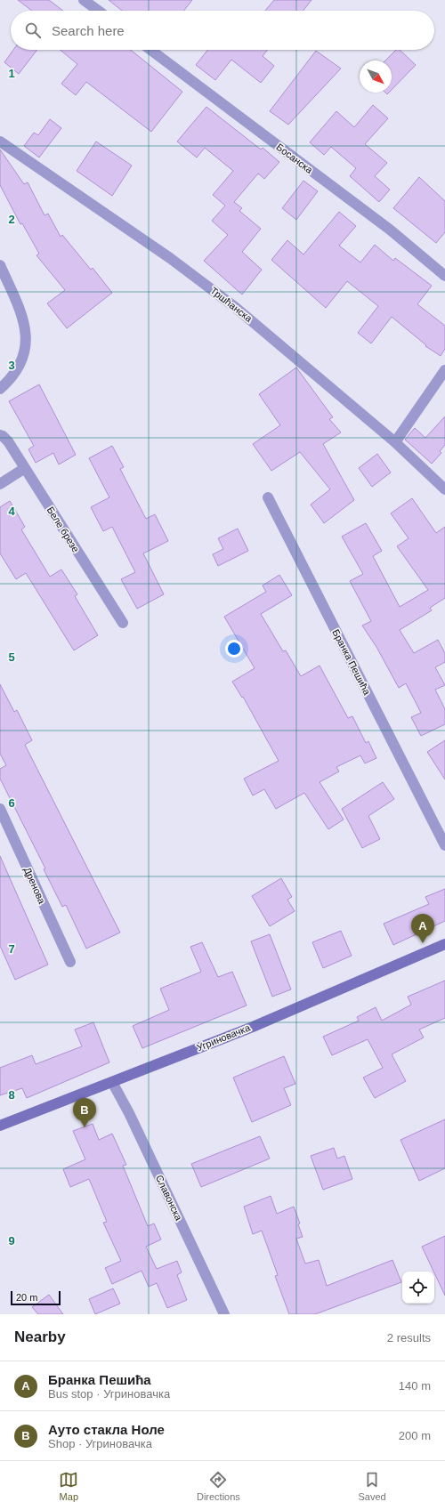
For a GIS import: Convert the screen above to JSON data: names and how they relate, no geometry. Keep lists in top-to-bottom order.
{
  "streets": {
    "main road": ["Угриновачка"],
    "street": [
      "Босанска",
      "Тршћанска",
      "Беле брезе",
      "Бранка Пешића",
      "Дренова",
      "Славонска"
    ]
  },
  "crossings": [
    ["Угриновачка", "Славонска"]
  ],
  "scale_bar": "20 m",
  "north": "bottom right",
  "page": {
    "search": "Search here",
    "pins": ["A", "B"],
    "scale": "20 m",
    "heading": ["Nearby", "2 results"],
    "list": [
      {
        "mark": "A",
        "name": "Бранка Пешића",
        "note": "Bus stop · Угриновачка",
        "value": "140 m"
      },
      {
        "mark": "B",
        "name": "Ауто стакла Ноле",
        "note": "Shop · Угриновачка",
        "value": "200 m"
      }
    ],
    "nav": ["Map", "Directions", "Saved"]
  },
  "grid": {
    "rows": [
      "1",
      "2",
      "3",
      "4",
      "5",
      "6",
      "7",
      "8",
      "9"
    ]
  }
}
